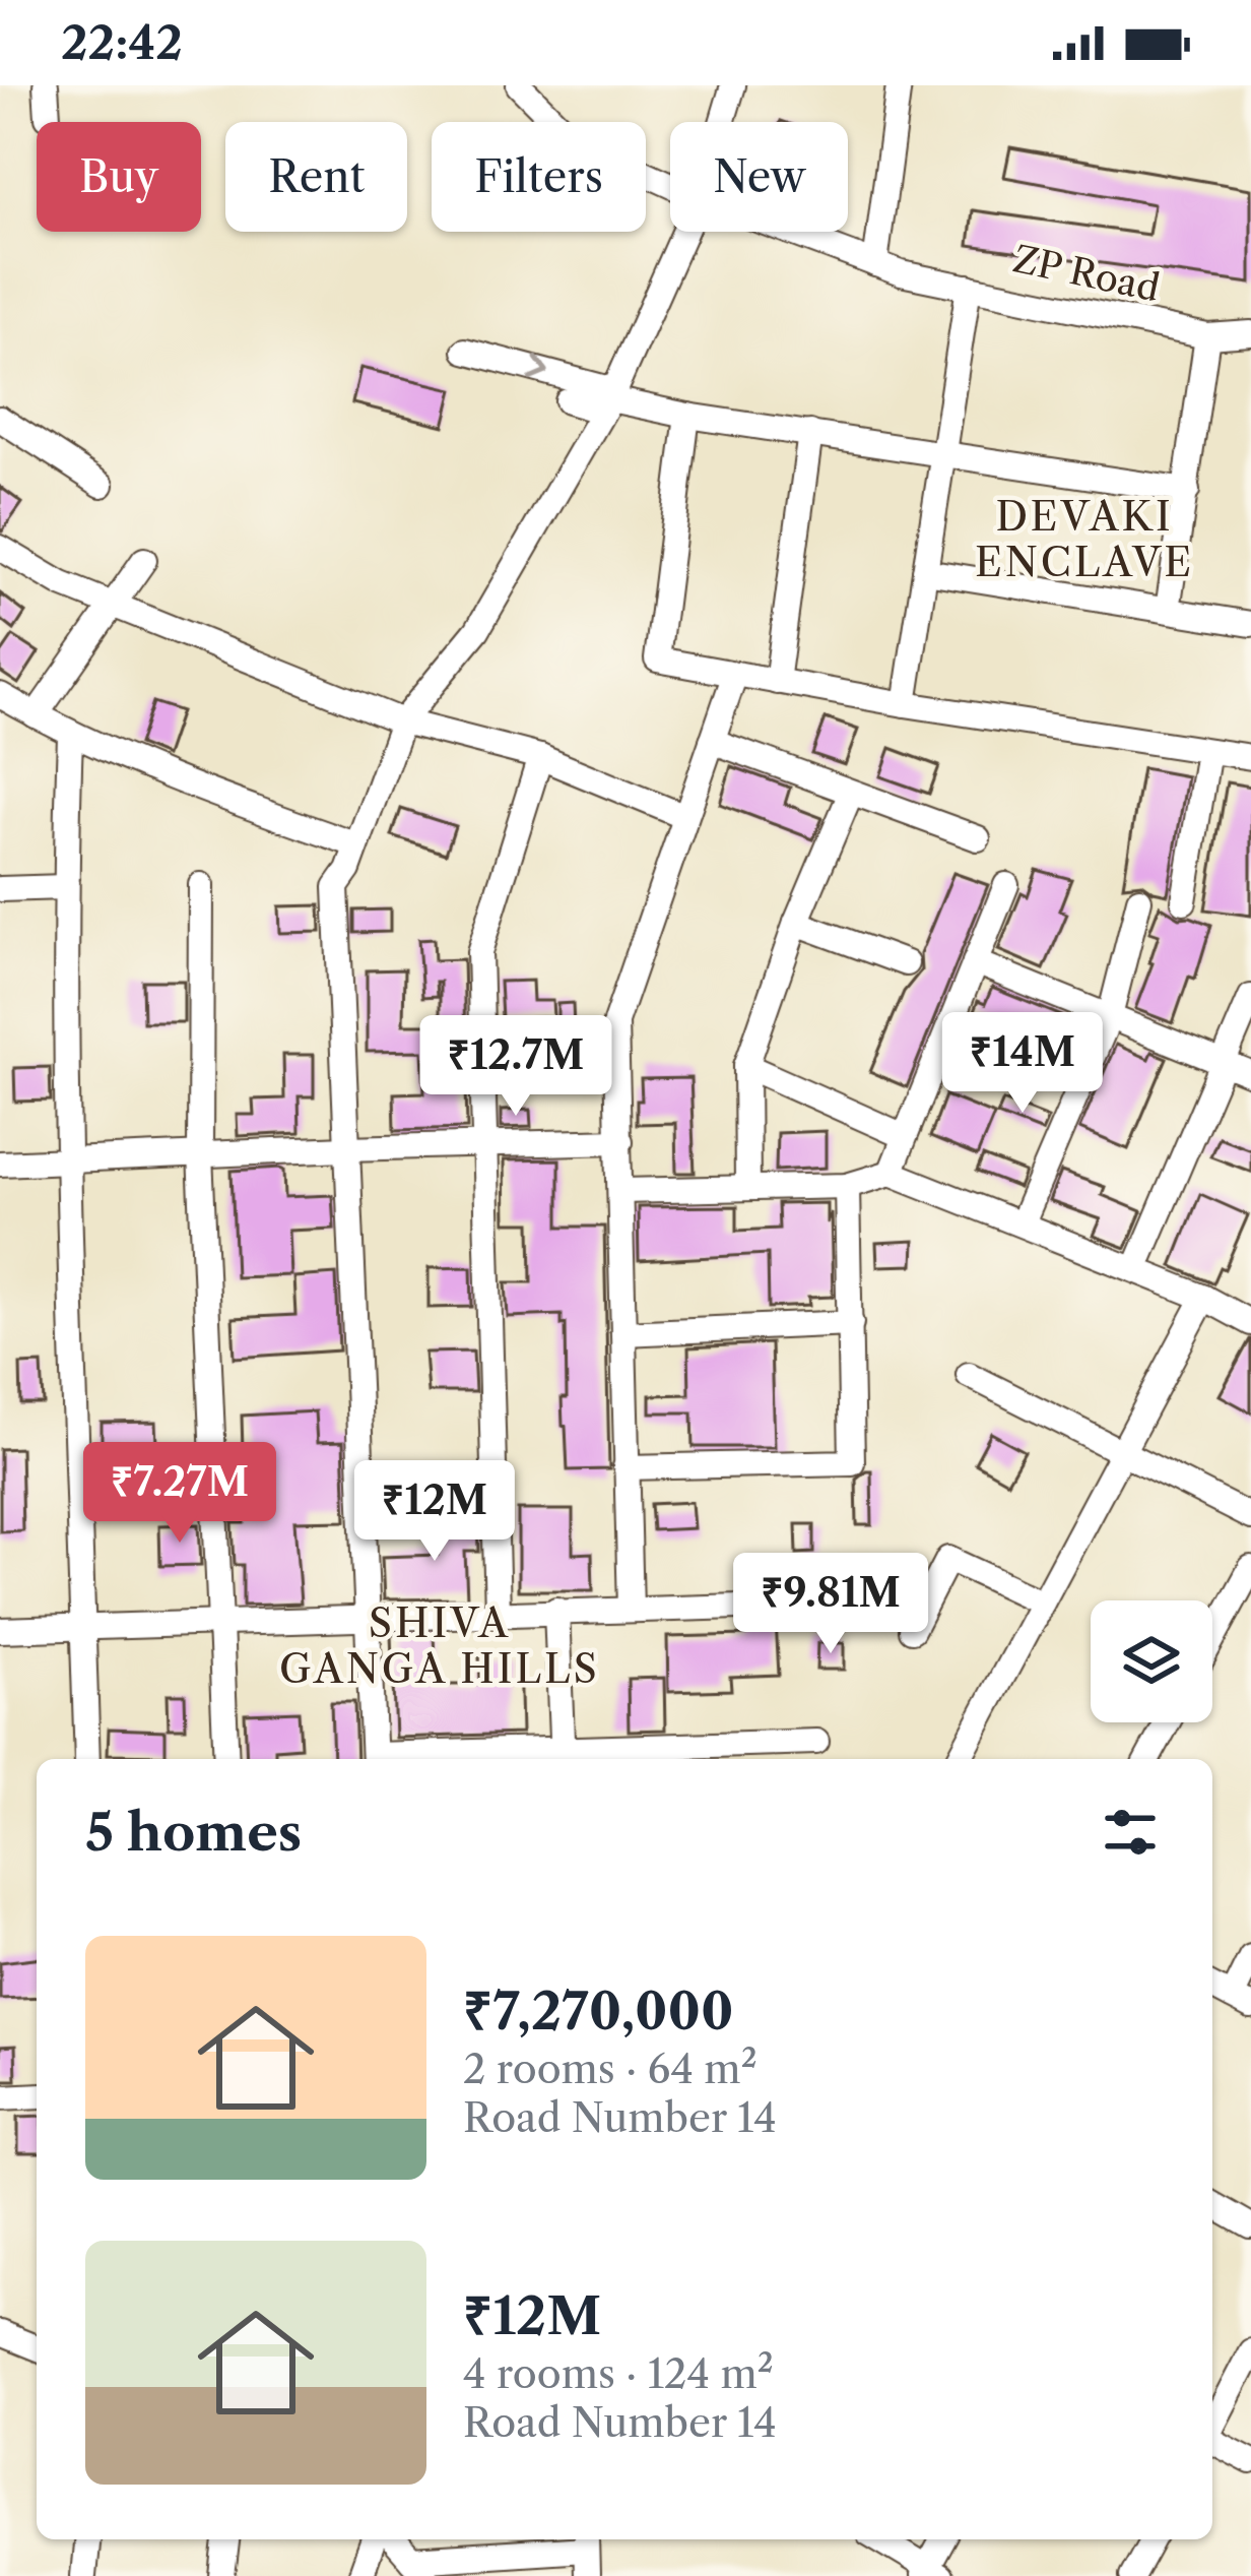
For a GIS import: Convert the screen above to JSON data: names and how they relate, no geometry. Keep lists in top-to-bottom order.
{
  "streets": {
    "street": ["ZP Road"]
  },
  "districts": ["DEVAKI ENCLAVE", "SHIVA GANGA HILLS"],
  "page": {
    "status": "22:42",
    "chip": [
      "Buy",
      "Rent",
      "Filters",
      "New"
    ],
    "price": [
      "₹14M",
      "₹12.7M",
      "₹7.27M",
      "₹12M",
      "₹9.81M"
    ],
    "heading": "5 homes",
    "list": [
      {
        "name": "₹7,270,000",
        "note": "2 rooms · 64 m² · Road Number 14"
      },
      {
        "name": "₹12M",
        "note": "4 rooms · 124 m² · Road Number 14"
      }
    ]
  }
}
